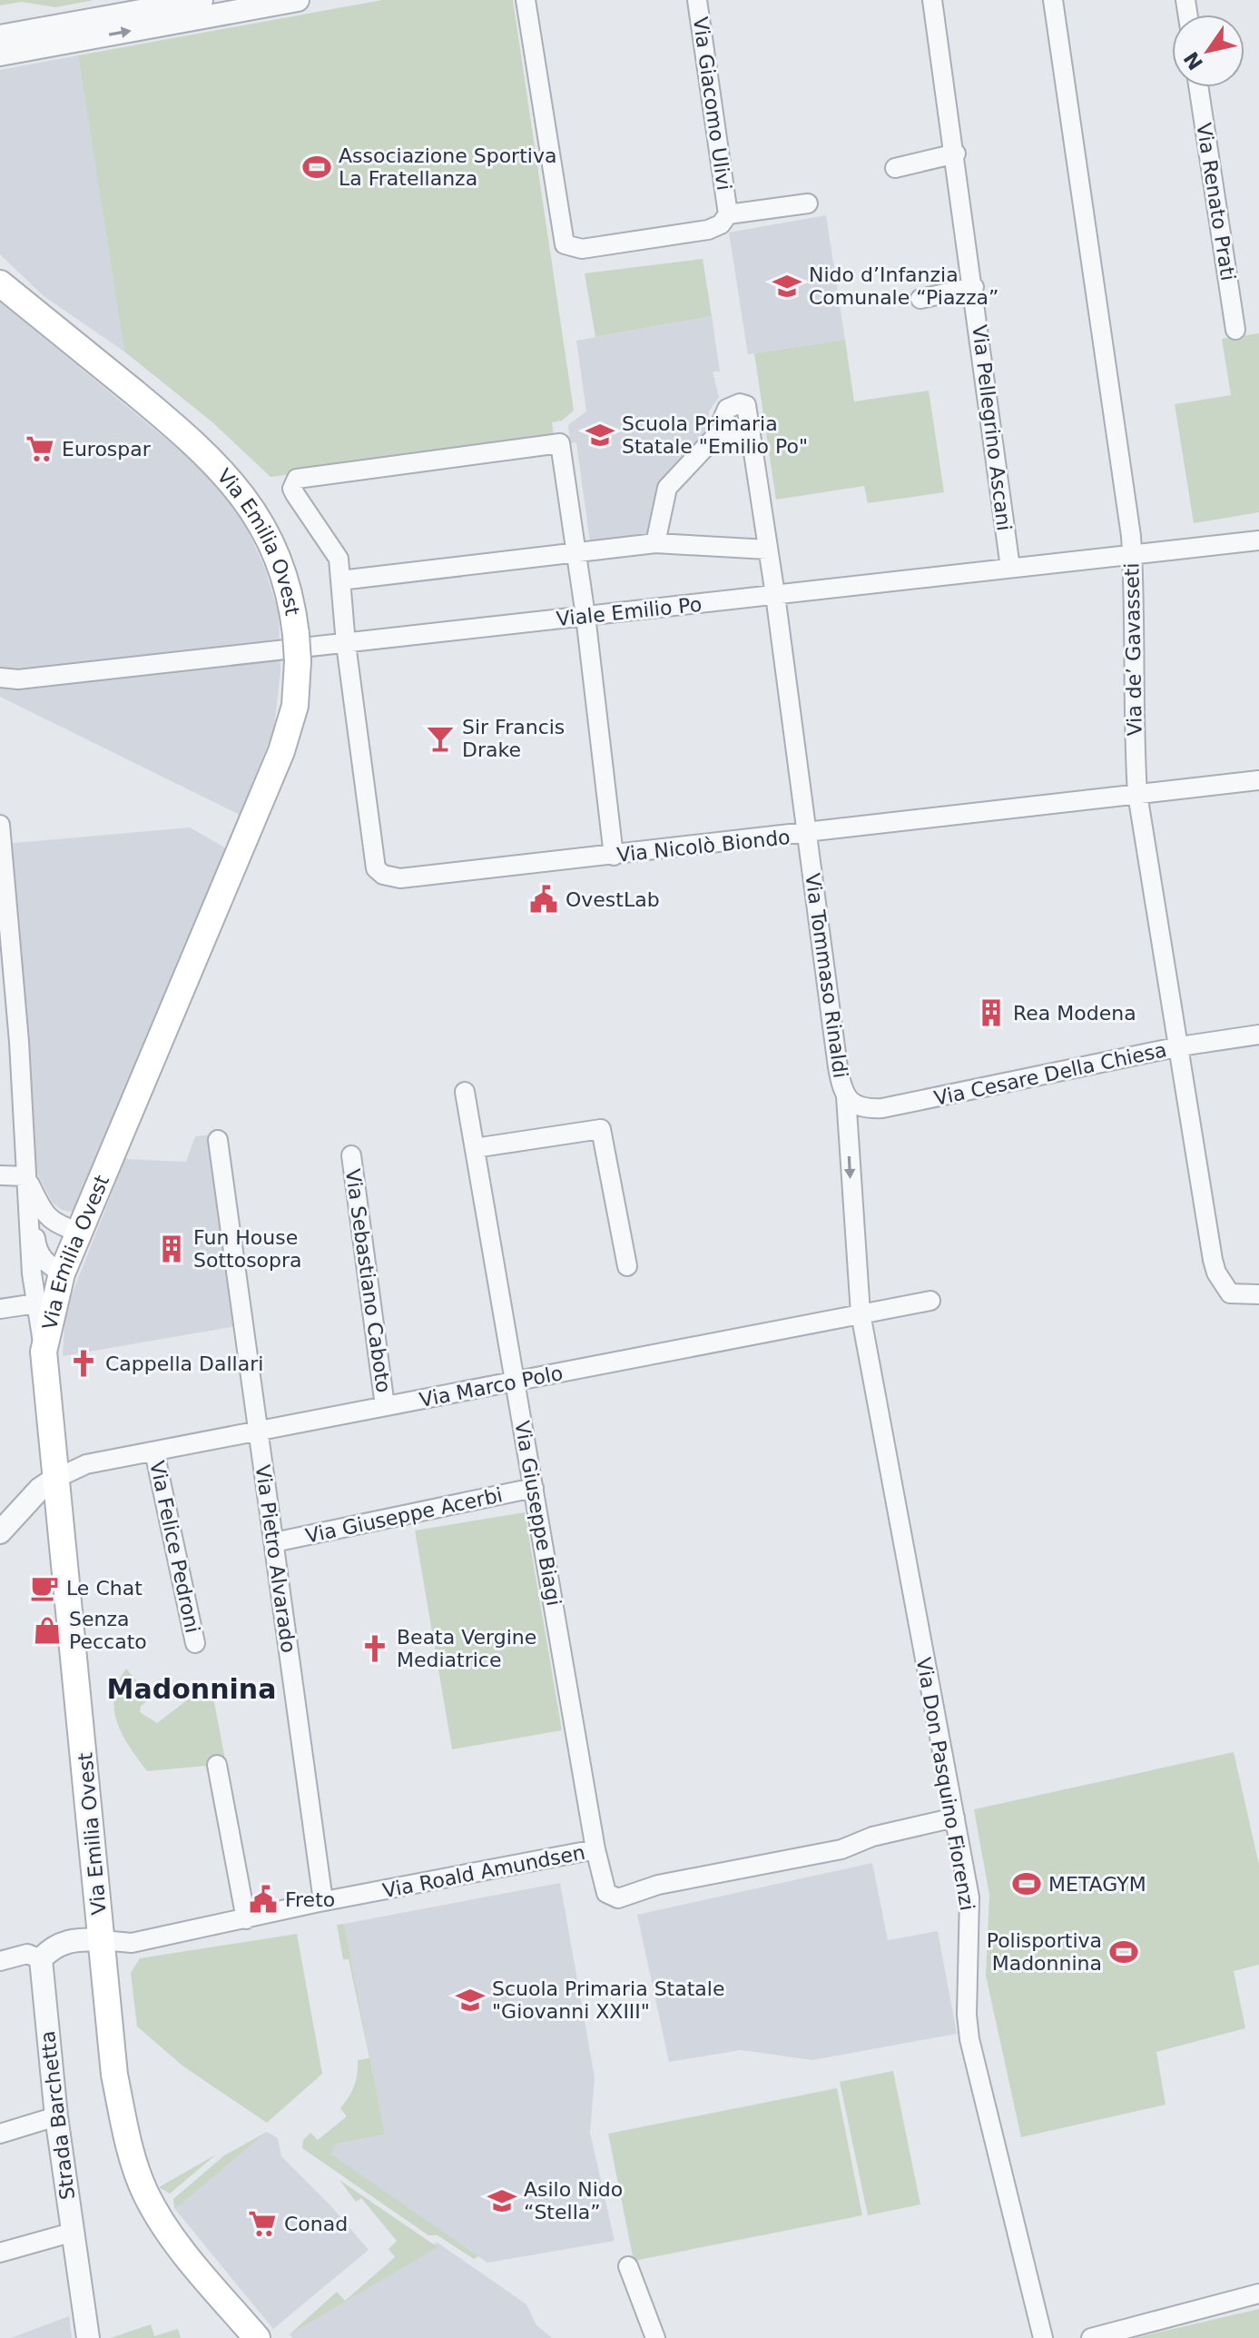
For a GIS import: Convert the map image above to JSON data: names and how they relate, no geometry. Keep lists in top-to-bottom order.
{
  "streets": {
    "main road": ["Via Emilia Ovest"],
    "street": [
      "Via Giacomo Ulivi",
      "Via Renato Prati",
      "Via Pellegrino Ascani",
      "Viale Emilio Po",
      "Via de’ Gavasseti",
      "Via Nicolò Biondo",
      "Via Tommaso Rinaldi",
      "Via Cesare Della Chiesa",
      "Via Sebastiano Caboto",
      "Via Marco Polo",
      "Via Giuseppe Biagi",
      "Via Giuseppe Acerbi",
      "Via Felice Pedroni",
      "Via Pietro Alvarado",
      "Via Don Pasquino Fiorenzi",
      "Via Roald Amundsen",
      "Strada Barchetta"
    ]
  },
  "crossings": [
    ["Via Pellegrino Ascani", "Viale Emilio Po"],
    ["Via Emilia Ovest", "Via Marco Polo"],
    ["Via Emilia Ovest", "Via Roald Amundsen"],
    ["Viale Emilio Po", "Via de’ Gavasseti"],
    ["Viale Emilio Po", "Via Nicolò Biondo"],
    ["Viale Emilio Po", "Via Tommaso Rinaldi"],
    ["Via de’ Gavasseti", "Via Nicolò Biondo"],
    ["Via de’ Gavasseti", "Via Cesare Della Chiesa"],
    ["Via Nicolò Biondo", "Via Tommaso Rinaldi"],
    ["Via Tommaso Rinaldi", "Via Cesare Della Chiesa"],
    ["Via Tommaso Rinaldi", "Via Marco Polo"],
    ["Via Tommaso Rinaldi", "Via Don Pasquino Fiorenzi"],
    ["Via Sebastiano Caboto", "Via Marco Polo"],
    ["Via Marco Polo", "Via Giuseppe Biagi"],
    ["Via Marco Polo", "Via Felice Pedroni"],
    ["Via Marco Polo", "Via Pietro Alvarado"],
    ["Via Marco Polo", "Via Don Pasquino Fiorenzi"],
    ["Via Giuseppe Biagi", "Via Giuseppe Acerbi"],
    ["Via Giuseppe Biagi", "Via Roald Amundsen"],
    ["Via Giuseppe Acerbi", "Via Pietro Alvarado"],
    ["Via Pietro Alvarado", "Via Roald Amundsen"],
    ["Via Don Pasquino Fiorenzi", "Via Roald Amundsen"]
  ],
  "districts": ["Madonnina"],
  "places": {
    "sports": ["Associazione Sportiva La Fratellanza", "METAGYM", "Polisportiva Madonnina"],
    "school or university": [
      "Nido d’Infanzia Comunale “Piazza”",
      "Scuola Primaria Statale \"Emilio Po\"",
      "Scuola Primaria Statale \"Giovanni XXIII\"",
      "Asilo Nido “Stella”"
    ],
    "supermarket": ["Eurospar", "Conad"],
    "bar": ["Sir Francis Drake"],
    "public building": ["OvestLab", "Freto"],
    "building": ["Rea Modena", "Fun House Sottosopra"],
    "church": ["Cappella Dallari", "Beata Vergine Mediatrice"],
    "cafe": ["Le Chat"],
    "shop": ["Senza Peccato"]
  },
  "north": "bottom left"
}
